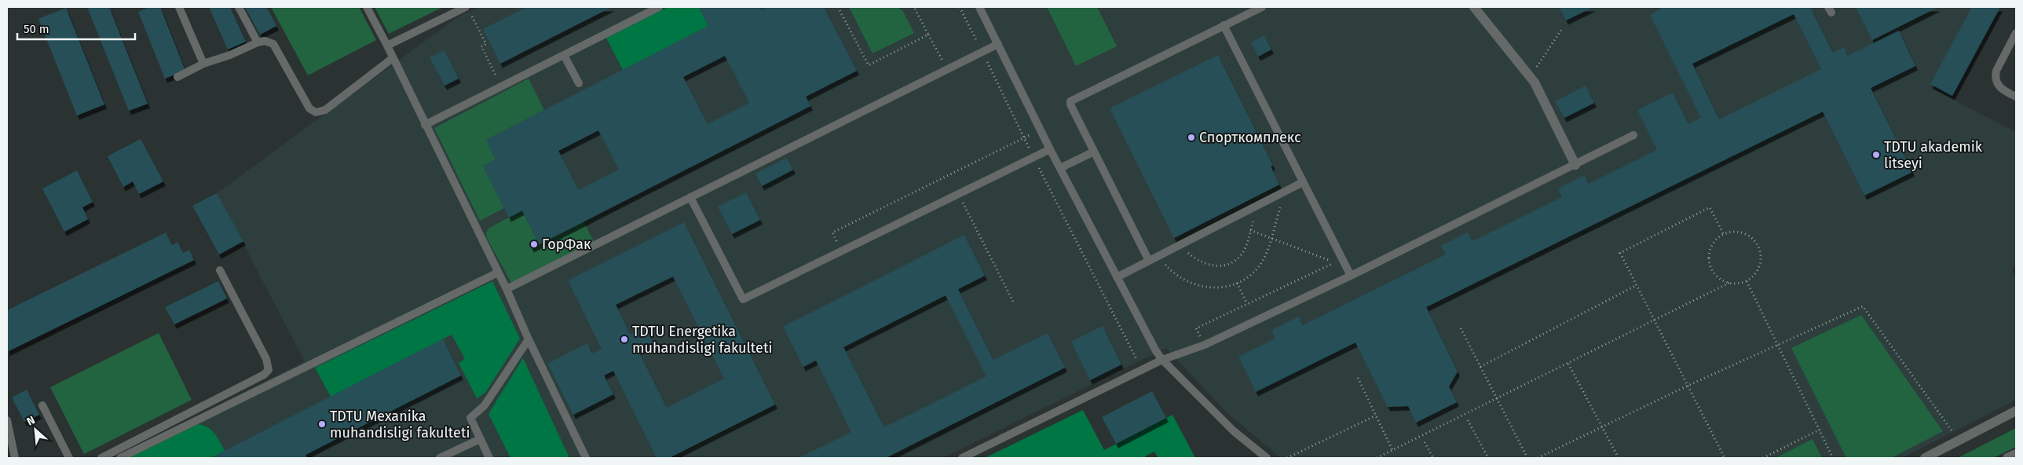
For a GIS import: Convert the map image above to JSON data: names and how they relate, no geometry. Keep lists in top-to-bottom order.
{
  "places": [
    "Спорткомплекс",
    "TDTU akademik litseyi",
    "ГорФак",
    "TDTU Energetika muhandisligi fakulteti",
    "TDTU Mexanika muhandisligi fakulteti"
  ],
  "scale_bar": "50 m",
  "north": "top left"
}
